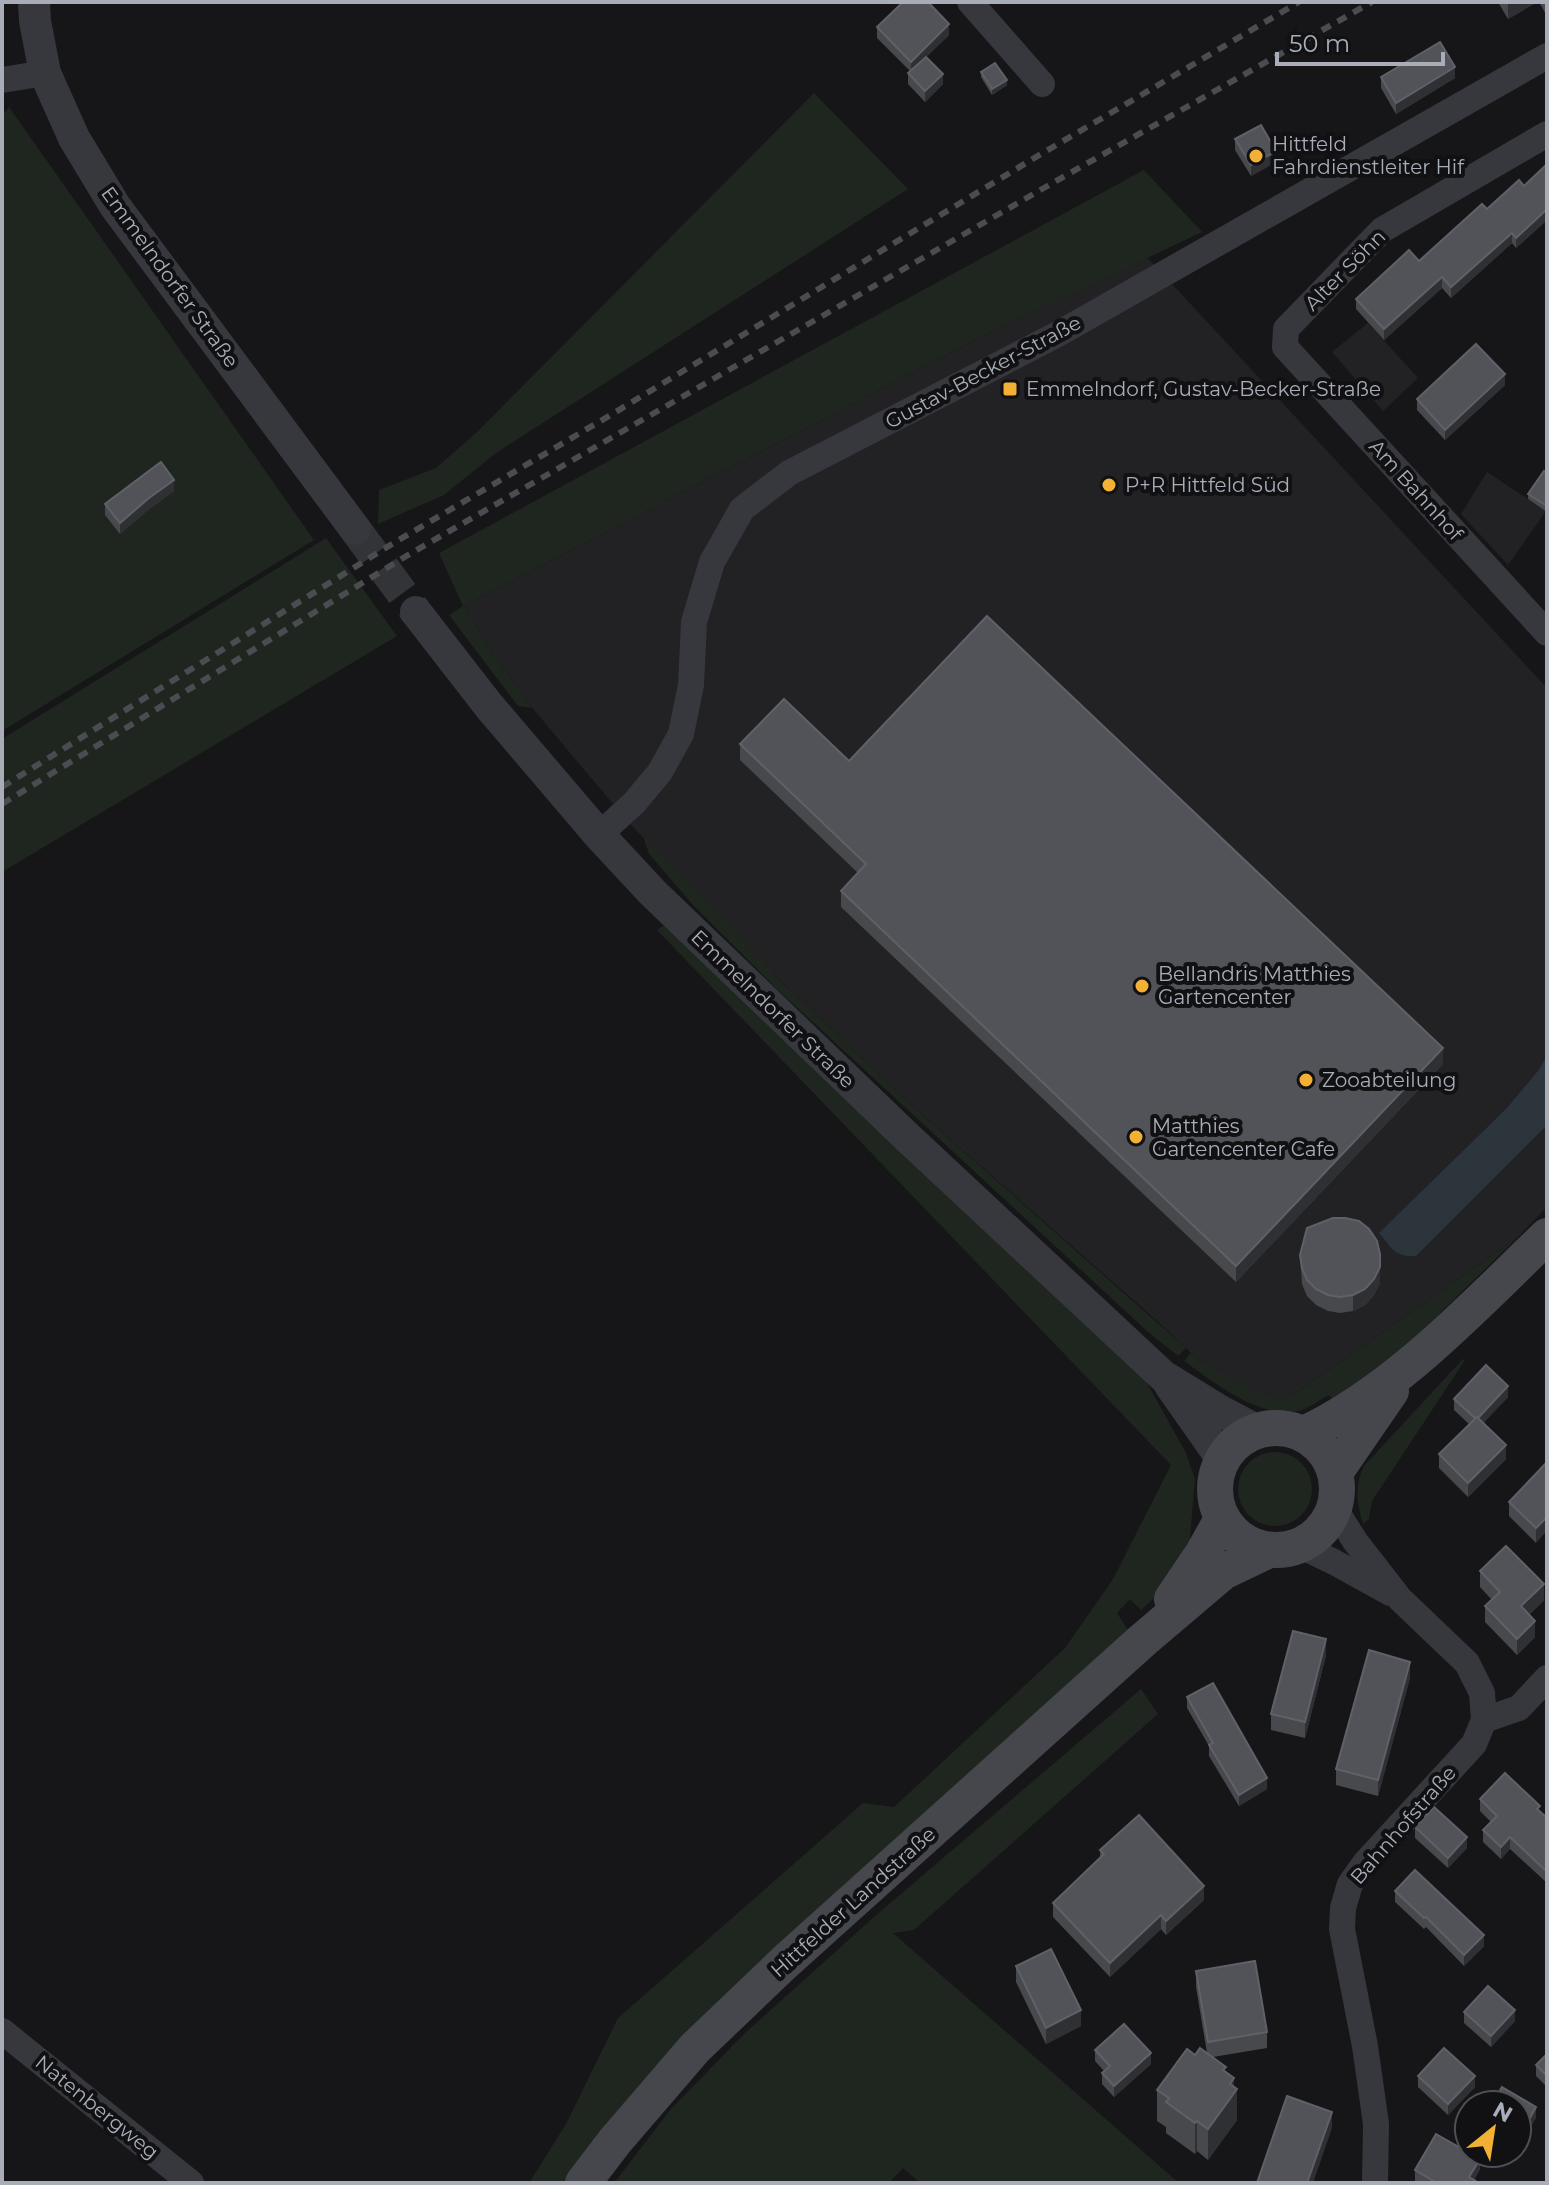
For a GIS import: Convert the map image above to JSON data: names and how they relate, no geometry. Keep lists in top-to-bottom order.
{
  "streets": {
    "main road": ["Hittfelder Landstraße"],
    "street": [
      "Alter Söhn",
      "Emmelndorfer Straße",
      "Gustav-Becker-Straße",
      "Am Bahnhof",
      "Bahnhofstraße",
      "Natenbergweg"
    ]
  },
  "crossings": [
    ["Alter Söhn", "Am Bahnhof"],
    ["Emmelndorfer Straße", "Gustav-Becker-Straße"],
    ["Emmelndorfer Straße", "Hittfelder Landstraße"]
  ],
  "places": {
    "other": [
      "Hittfeld Fahrdienstleiter Hif",
      "P+R Hittfeld Süd",
      "Bellandris Matthies Gartencenter",
      "Zooabteilung",
      "Matthies Gartencenter Cafe"
    ],
    "transit": ["Emmelndorf, Gustav-Becker-Straße"]
  },
  "scale_bar": "50 m",
  "north": "top right"
}
